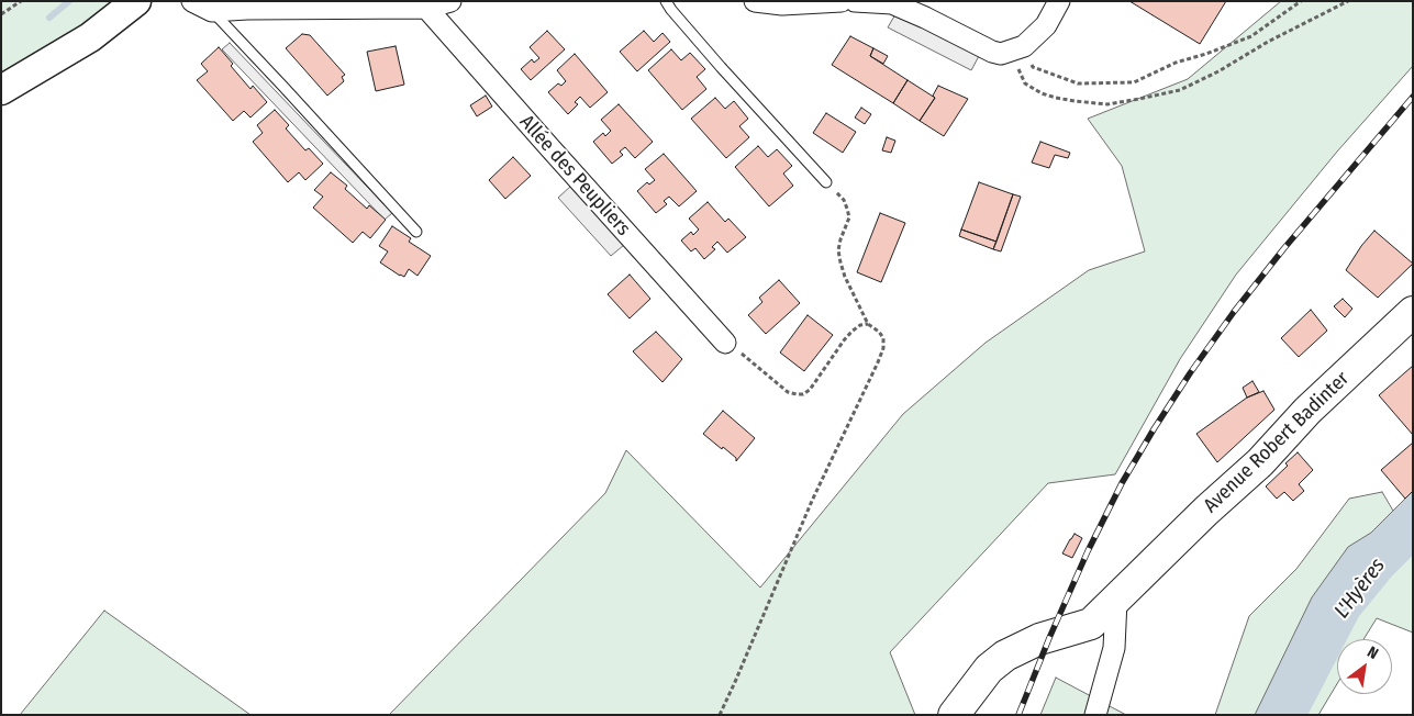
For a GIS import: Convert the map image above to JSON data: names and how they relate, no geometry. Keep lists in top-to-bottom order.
{
  "streets": {
    "main road": ["Avenue Robert Badinter"],
    "street": ["Allée des Peupliers"]
  },
  "water": ["L'Hyères"],
  "north": "top right"
}
